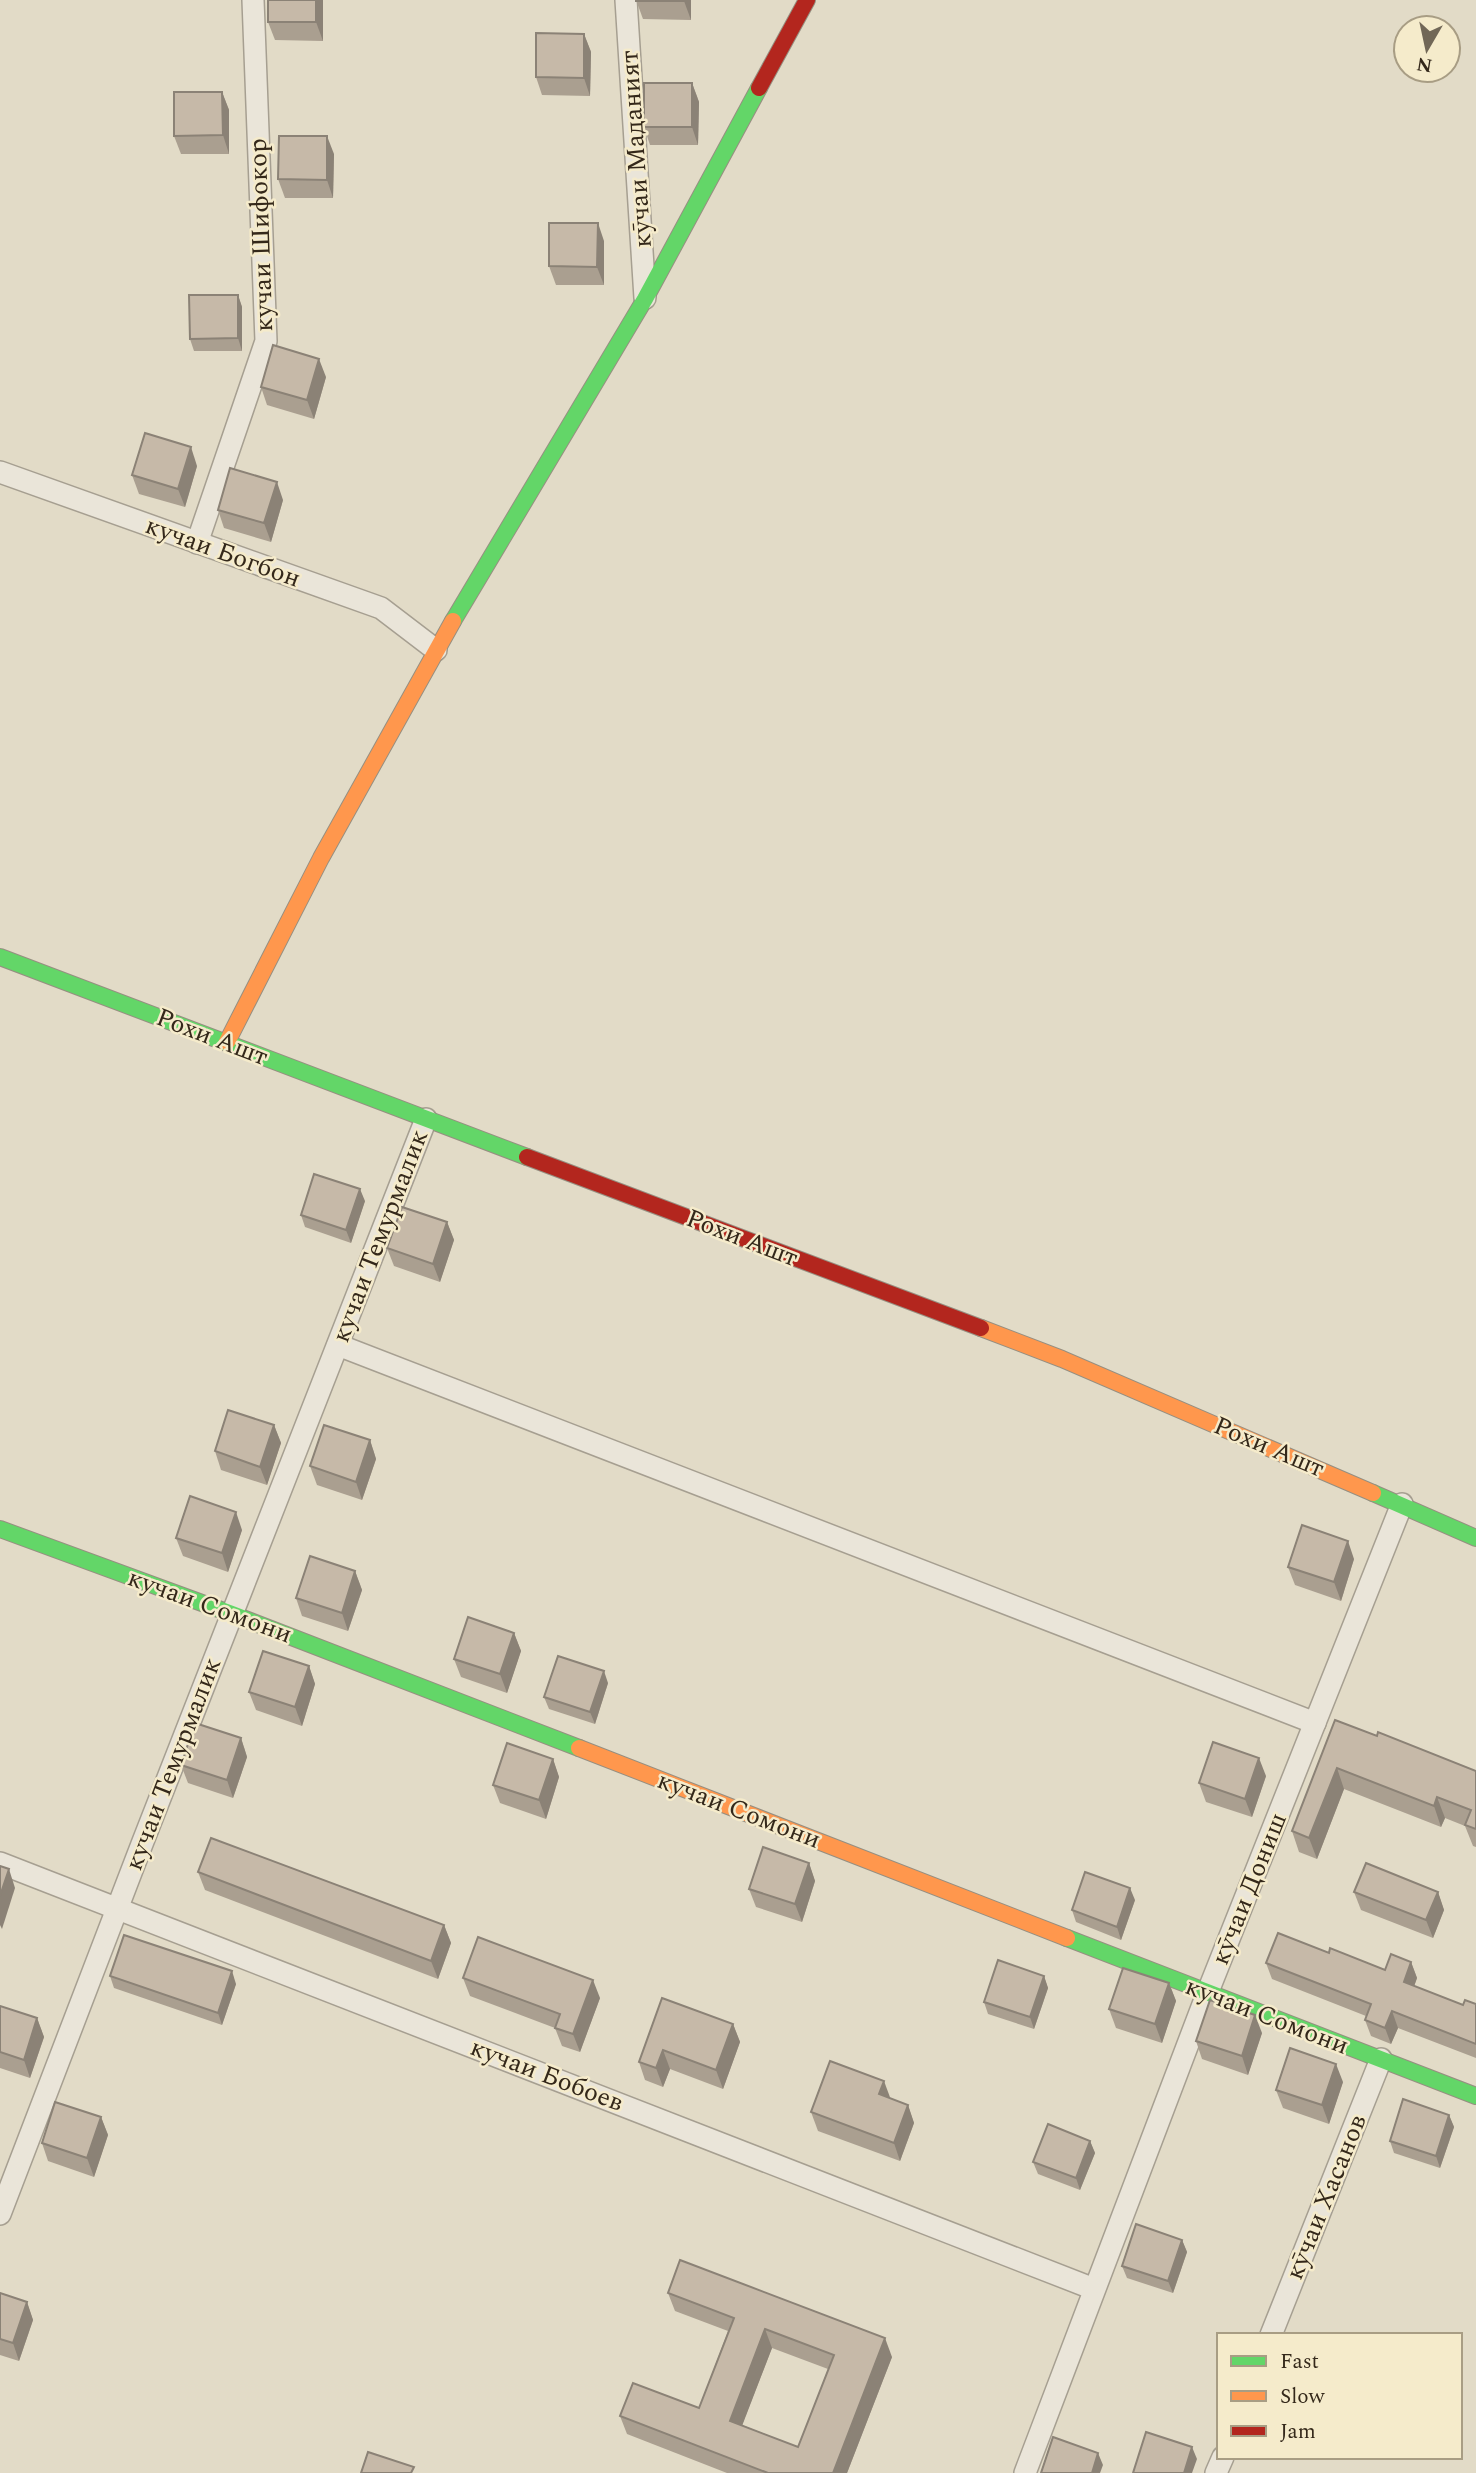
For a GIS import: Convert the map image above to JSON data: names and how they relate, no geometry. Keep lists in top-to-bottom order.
{
  "streets": {
    "street": [
      "кӯчаи Маданият",
      "кучаи Шифокор",
      "кучаи Богбон",
      "Рохи Ашт",
      "кучаи Темурмалик",
      "кучаи Сомони",
      "кӯчаи Дониш",
      "кучаи Бобоев",
      "кӯчаи Хасанов"
    ]
  },
  "crossings": [
    ["кучаи Шифокор", "кучаи Богбон"],
    ["Рохи Ашт", "кучаи Темурмалик"],
    ["Рохи Ашт", "кӯчаи Дониш"],
    ["кучаи Темурмалик", "кучаи Сомони"],
    ["кучаи Темурмалик", "кучаи Бобоев"],
    ["кучаи Сомони", "кӯчаи Дониш"],
    ["кучаи Сомони", "кӯчаи Хасанов"],
    ["кӯчаи Дониш", "кучаи Бобоев"]
  ],
  "legend": ["Fast", "Slow", "Jam"],
  "north": "bottom"
}
